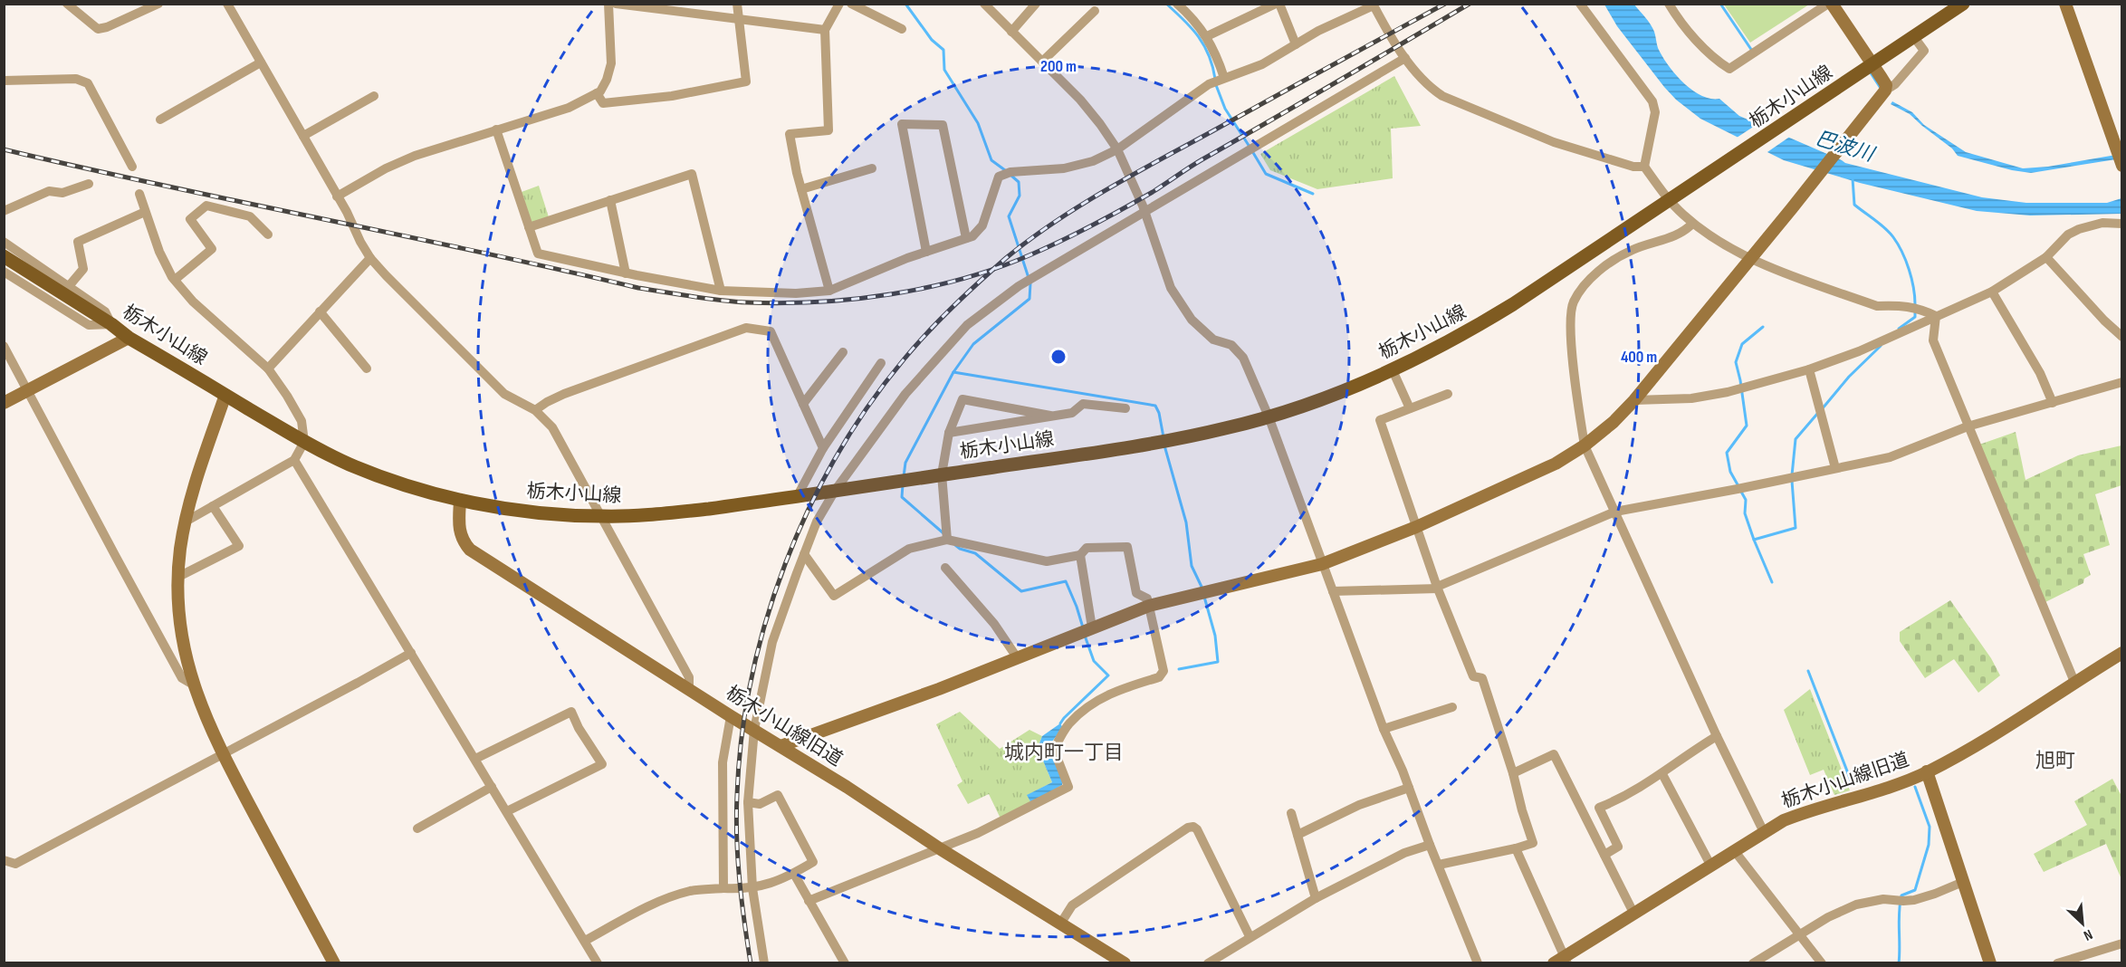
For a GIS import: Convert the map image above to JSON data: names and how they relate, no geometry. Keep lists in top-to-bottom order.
{
  "streets": {
    "main road": ["栃木小山線"],
    "street": ["栃木小山線旧道"]
  },
  "crossings": [
    ["栃木小山線", "栃木小山線旧道"]
  ],
  "districts": ["城内町一丁目", "旭町"],
  "water": ["巴波川"],
  "north": "bottom right",
  "rings": ["200 m", "400 m"]
}
